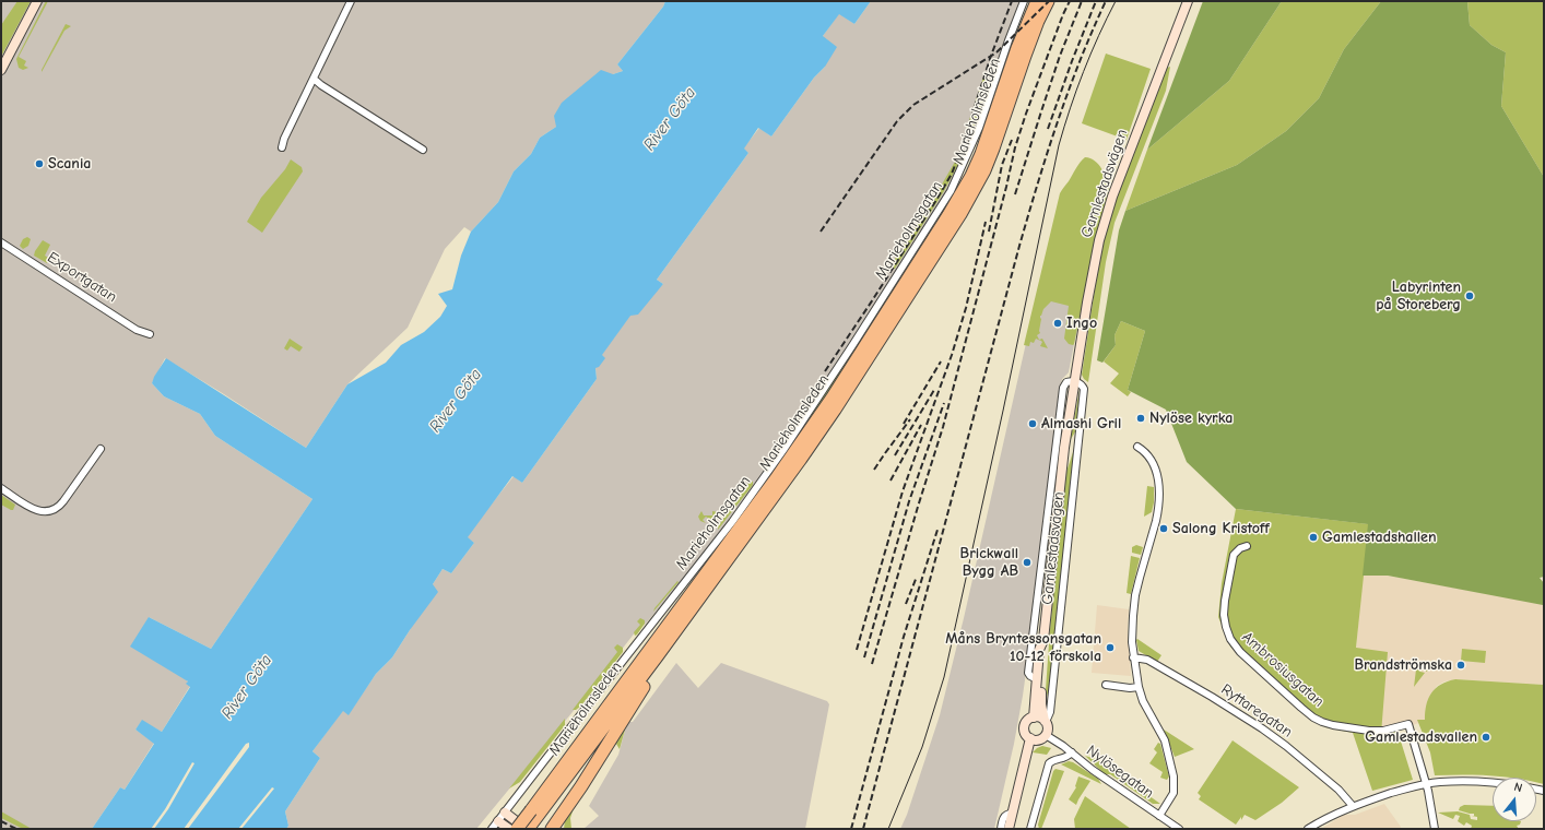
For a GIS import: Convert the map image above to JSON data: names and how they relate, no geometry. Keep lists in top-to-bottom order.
{
  "streets": {
    "highway": ["Marieholmsleden"],
    "street": [
      "Gamlestadsvägen",
      "Marieholmsgatan",
      "Exportgatan",
      "Ambrosiusgatan",
      "Ryttaregatan",
      "Nylösegatan"
    ]
  },
  "crossings": [
    ["Gamlestadsvägen", "Nylösegatan"]
  ],
  "water": ["River Göta"],
  "places": [
    "Scania",
    "Labyrinten på Storeberg",
    "Ingo",
    "Nylöse kyrka",
    "Almashi Gril",
    "Salong Kristoff",
    "Gamlestadshallen",
    "Brickwall Bygg AB",
    "Måns Bryntessonsgatan 10-12 förskola",
    "Brandströmska",
    "Gamlestadsvallen"
  ],
  "north": "top"
}
